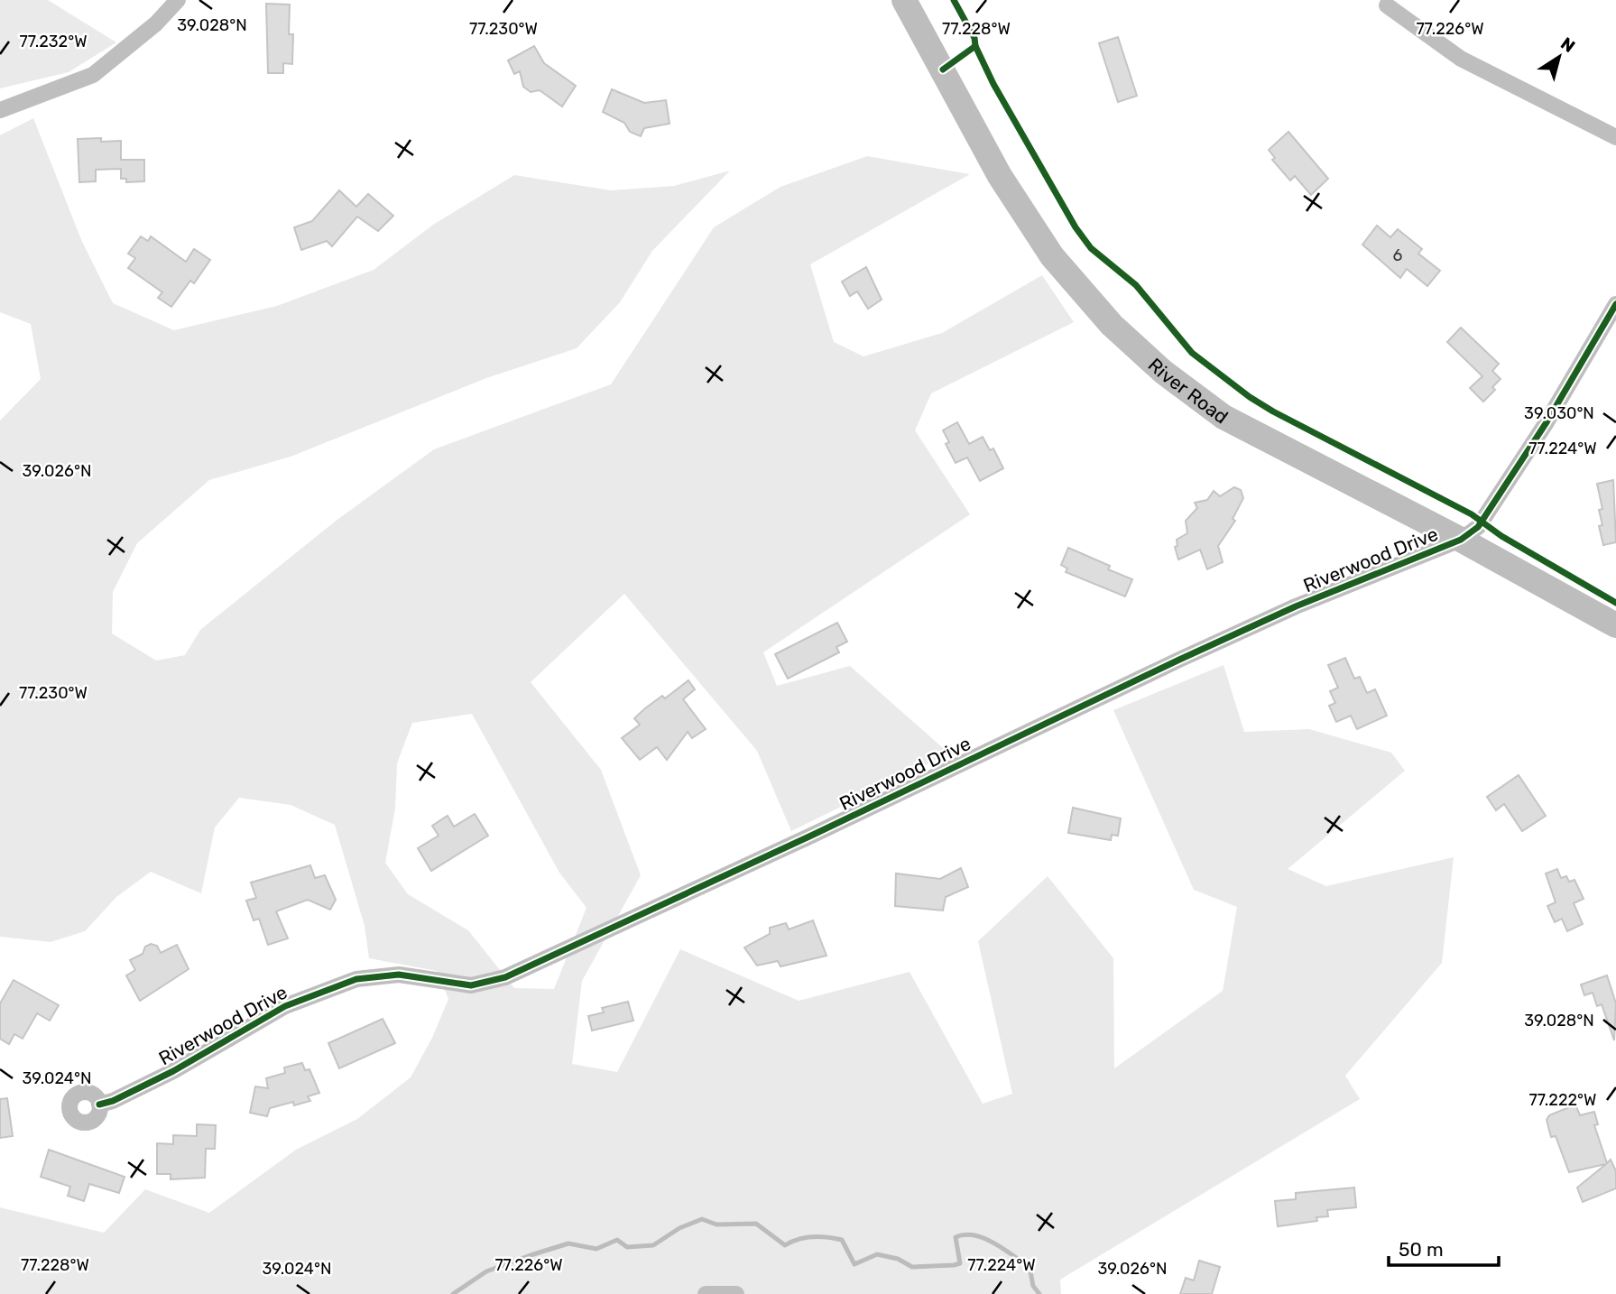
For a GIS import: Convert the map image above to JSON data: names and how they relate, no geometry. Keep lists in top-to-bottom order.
{
  "streets": {
    "main road": ["River Road"],
    "street": ["Riverwood Drive"]
  },
  "crossings": [
    ["River Road", "Riverwood Drive"]
  ],
  "house_numbers": ["6"],
  "scale_bar": "50 m",
  "north": "top right",
  "coordinates": [
    "39.028°N",
    "77.230°W",
    "77.228°W",
    "77.226°W",
    "77.232°W",
    "39.030°N",
    "77.224°W",
    "39.026°N",
    "39.024°N",
    "77.222°W"
  ]
}
